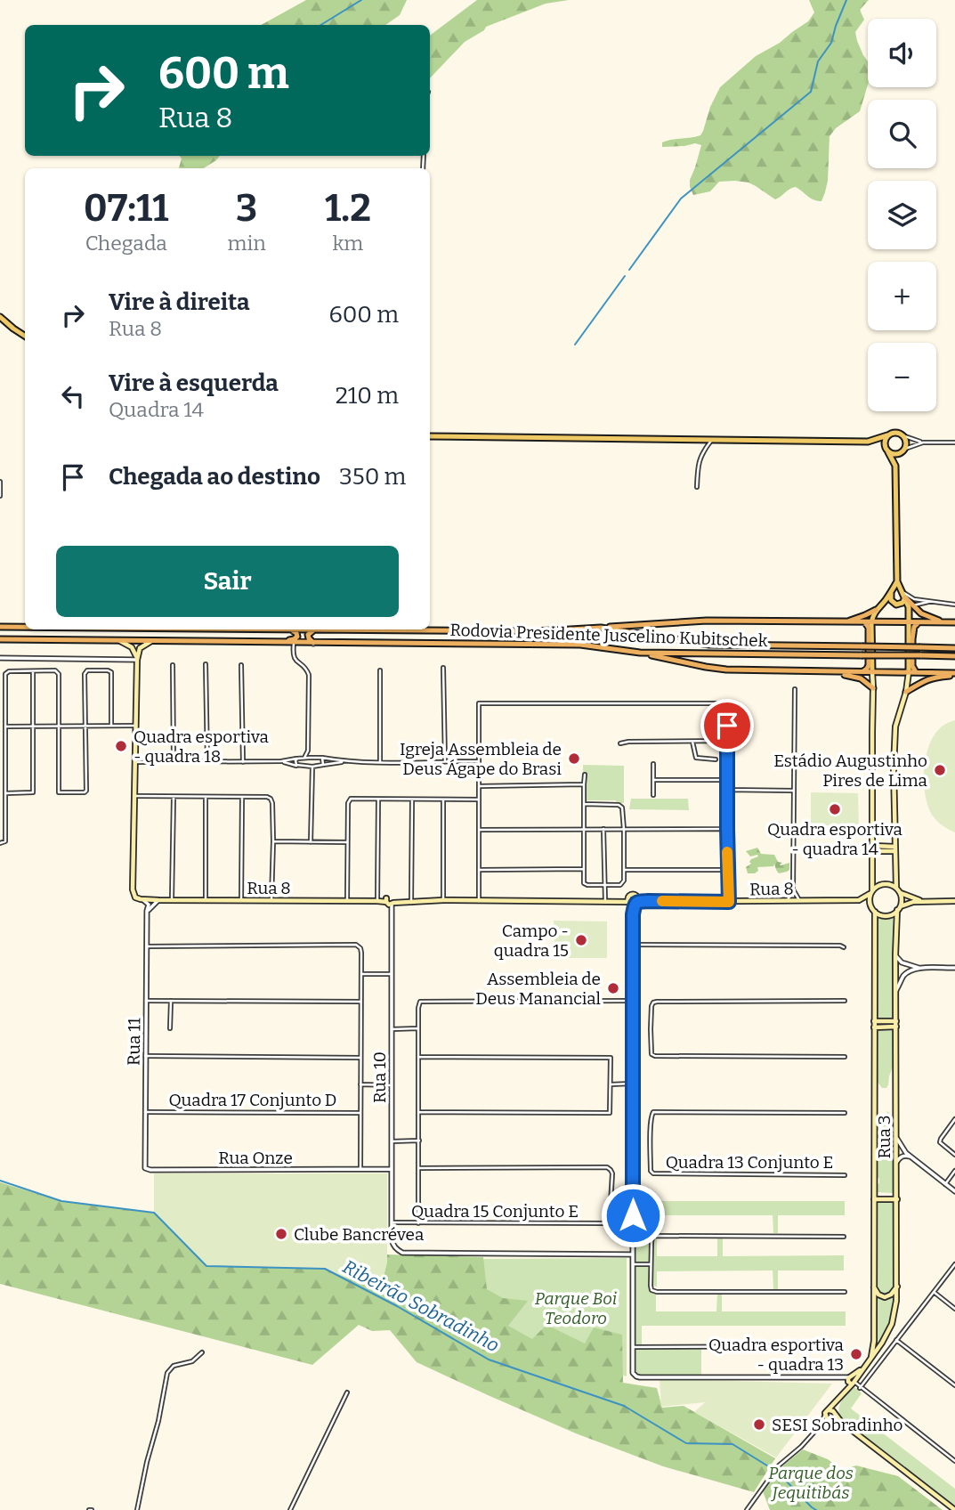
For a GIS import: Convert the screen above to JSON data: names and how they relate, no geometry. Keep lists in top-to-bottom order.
{
  "streets": {
    "highway": ["Rodovia Presidente Juscelino Kubitschek"],
    "main road": ["Rua 8", "Rua 3"],
    "street": [
      "Rua 11",
      "Rua 10",
      "Quadra 17 Conjunto D",
      "Rua Onze",
      "Quadra 13 Conjunto E",
      "Quadra 15 Conjunto E"
    ]
  },
  "crossings": [
    ["Rua 8", "Rua 10"],
    ["Rua 8", "Rua 3"],
    ["Rua 11", "Quadra 17 Conjunto D"],
    ["Rua 11", "Rua Onze"],
    ["Rua 10", "Rua Onze"],
    ["Rua 10", "Quadra 15 Conjunto E"]
  ],
  "water": ["Ribeirão Sobradinho"],
  "parks": ["Parque Boi Teodoro", "Parque dos Jequitibás"],
  "places": [
    "Quadra esportiva - quadra 18",
    "Igreja Assembleia de Deus Ágape do Brasi",
    "Estádio Augustinho Pires de Lima",
    "Quadra esportiva - quadra 14",
    "Campo - quadra 15",
    "Assembleia de Deus Manancial",
    "Clube Bancrévea",
    "Quadra esportiva - quadra 13",
    "SESI Sobradinho"
  ],
  "page": {
    "map_buttons": ["+", "−"],
    "turn": ["600 m", "Rua 8"],
    "eta": [
      "07:11",
      "Chegada",
      "3",
      "min",
      "1.2",
      "km"
    ],
    "list": [
      {
        "name": "Vire à direita",
        "note": "Rua 8",
        "value": "600 m"
      },
      {
        "name": "Vire à esquerda",
        "note": "Quadra 14",
        "value": "210 m"
      },
      {
        "name": "Chegada ao destino",
        "value": "350 m"
      }
    ],
    "buttons": "Sair"
  }
}
